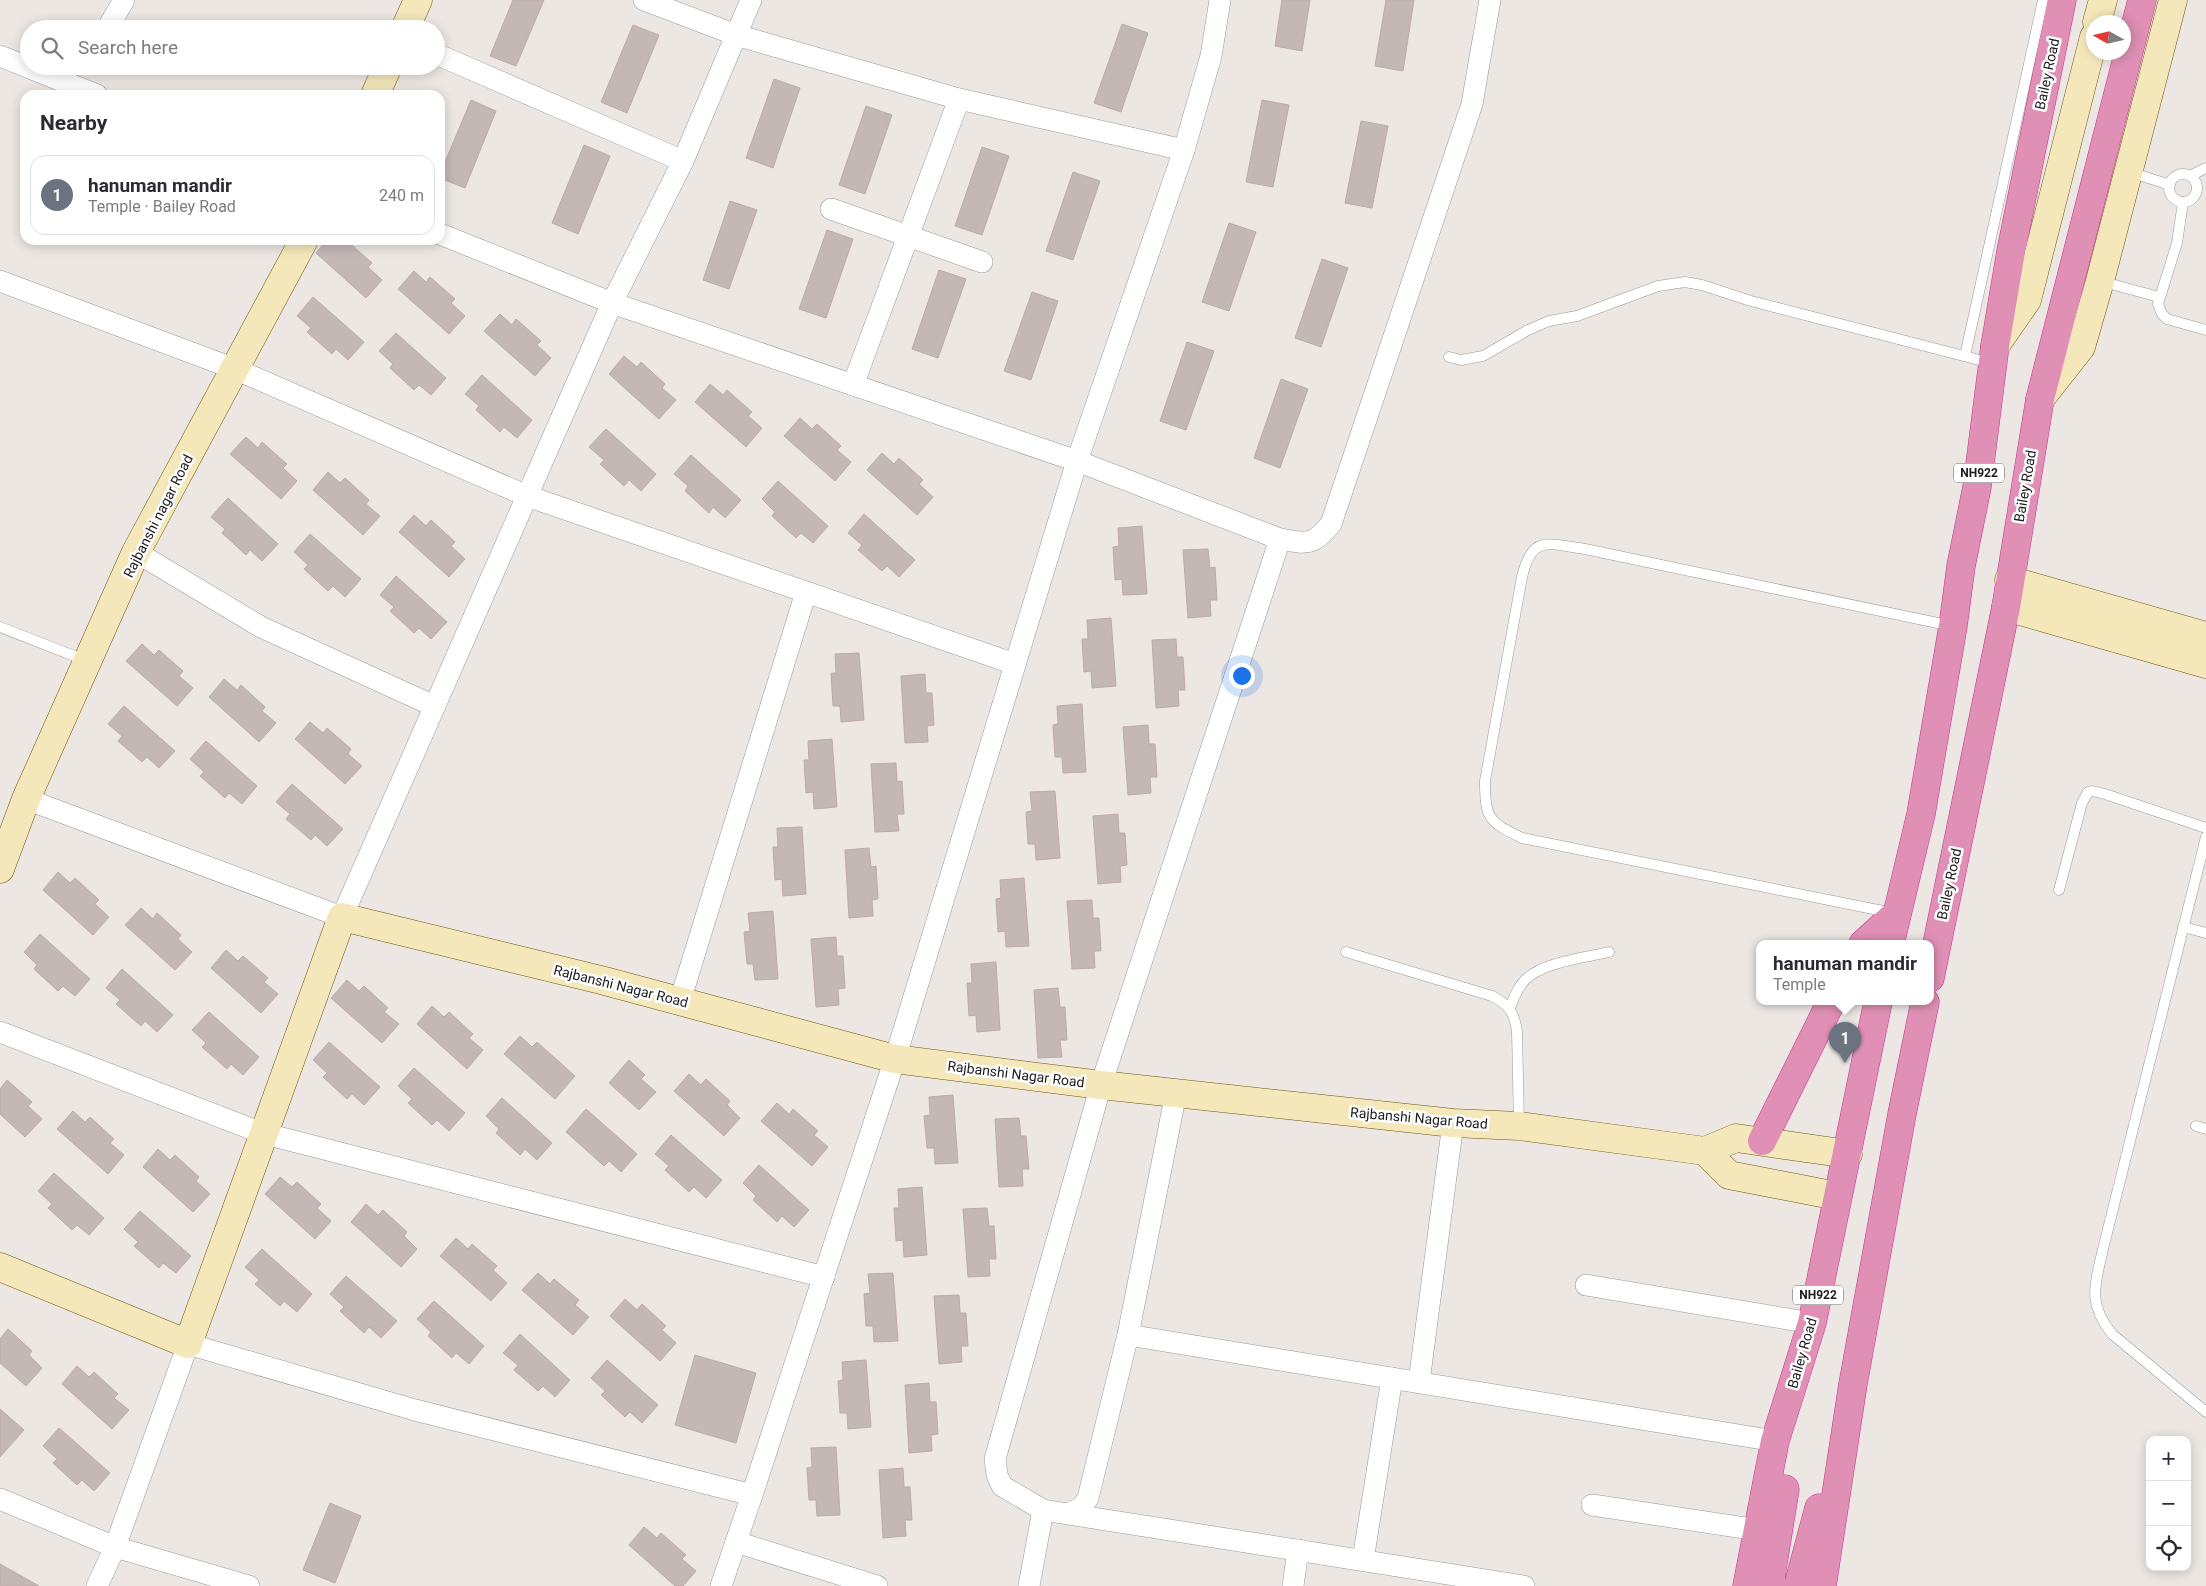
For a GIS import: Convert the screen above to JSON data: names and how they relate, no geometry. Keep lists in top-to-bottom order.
{
  "streets": {
    "highway": ["Bailey Road", "NH922"],
    "street": ["Rajbanshi nagar Road", "Rajbanshi Nagar Road"]
  },
  "north": "left",
  "page": {
    "search": "Search here",
    "heading": "Nearby",
    "list": [
      {
        "mark": "1",
        "name": "hanuman mandir",
        "note": "Temple · Bailey Road",
        "value": "240 m"
      }
    ],
    "popup": ["hanuman mandir", "Temple"],
    "pins": "1",
    "map_buttons": ["+", "−"]
  }
}
